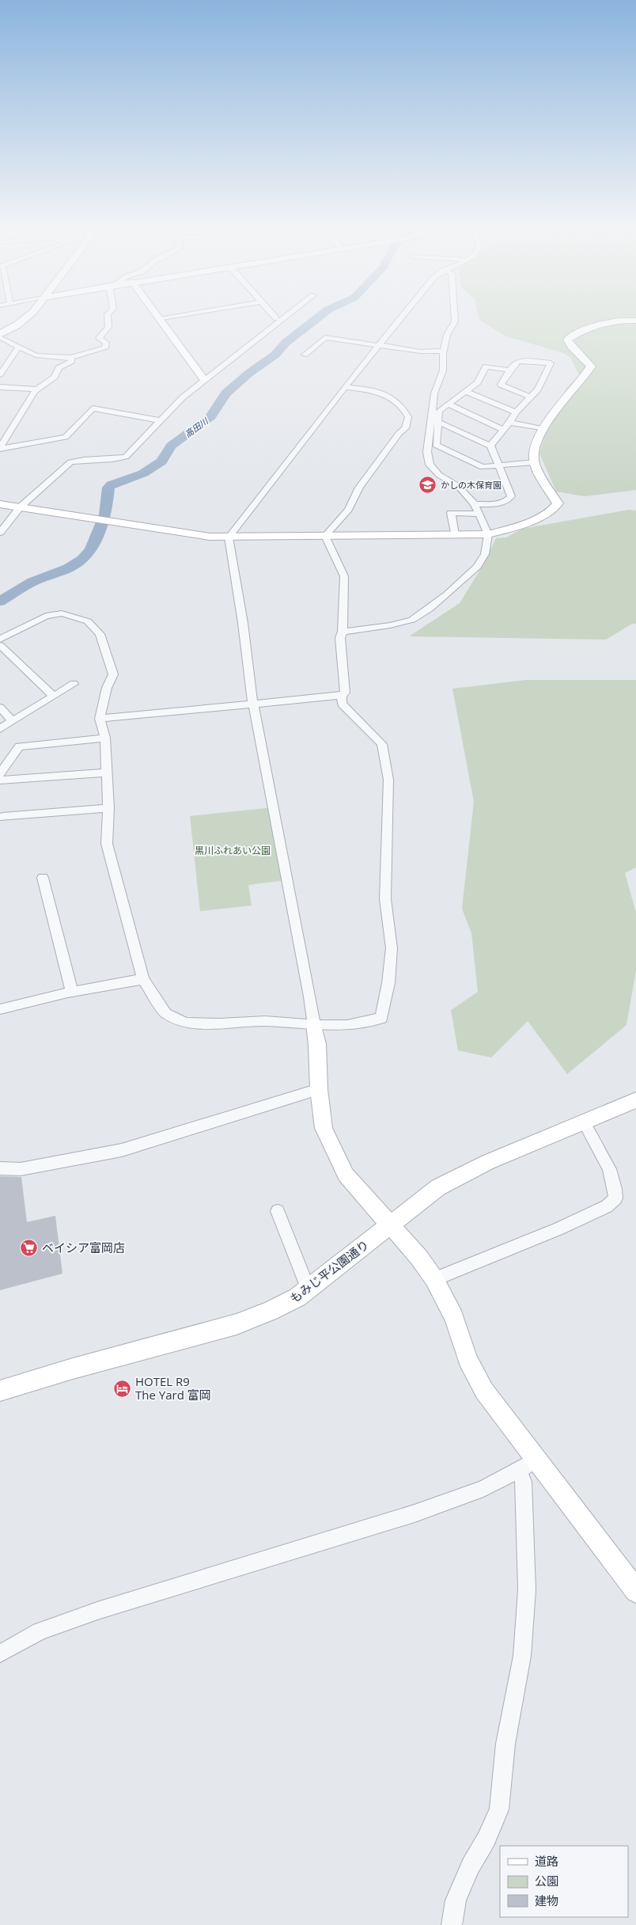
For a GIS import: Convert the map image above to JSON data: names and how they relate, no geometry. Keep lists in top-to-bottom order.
{
  "streets": {
    "street": ["もみじ平公園通り"]
  },
  "water": ["高田川"],
  "parks": ["黒川ふれあい公園"],
  "places": {
    "school or university": ["かしの木保育園"],
    "supermarket": ["ベイシア富岡店"],
    "hotel": ["HOTEL R9 The Yard 富岡"]
  },
  "legend": ["道路", "公園", "建物"]
}
